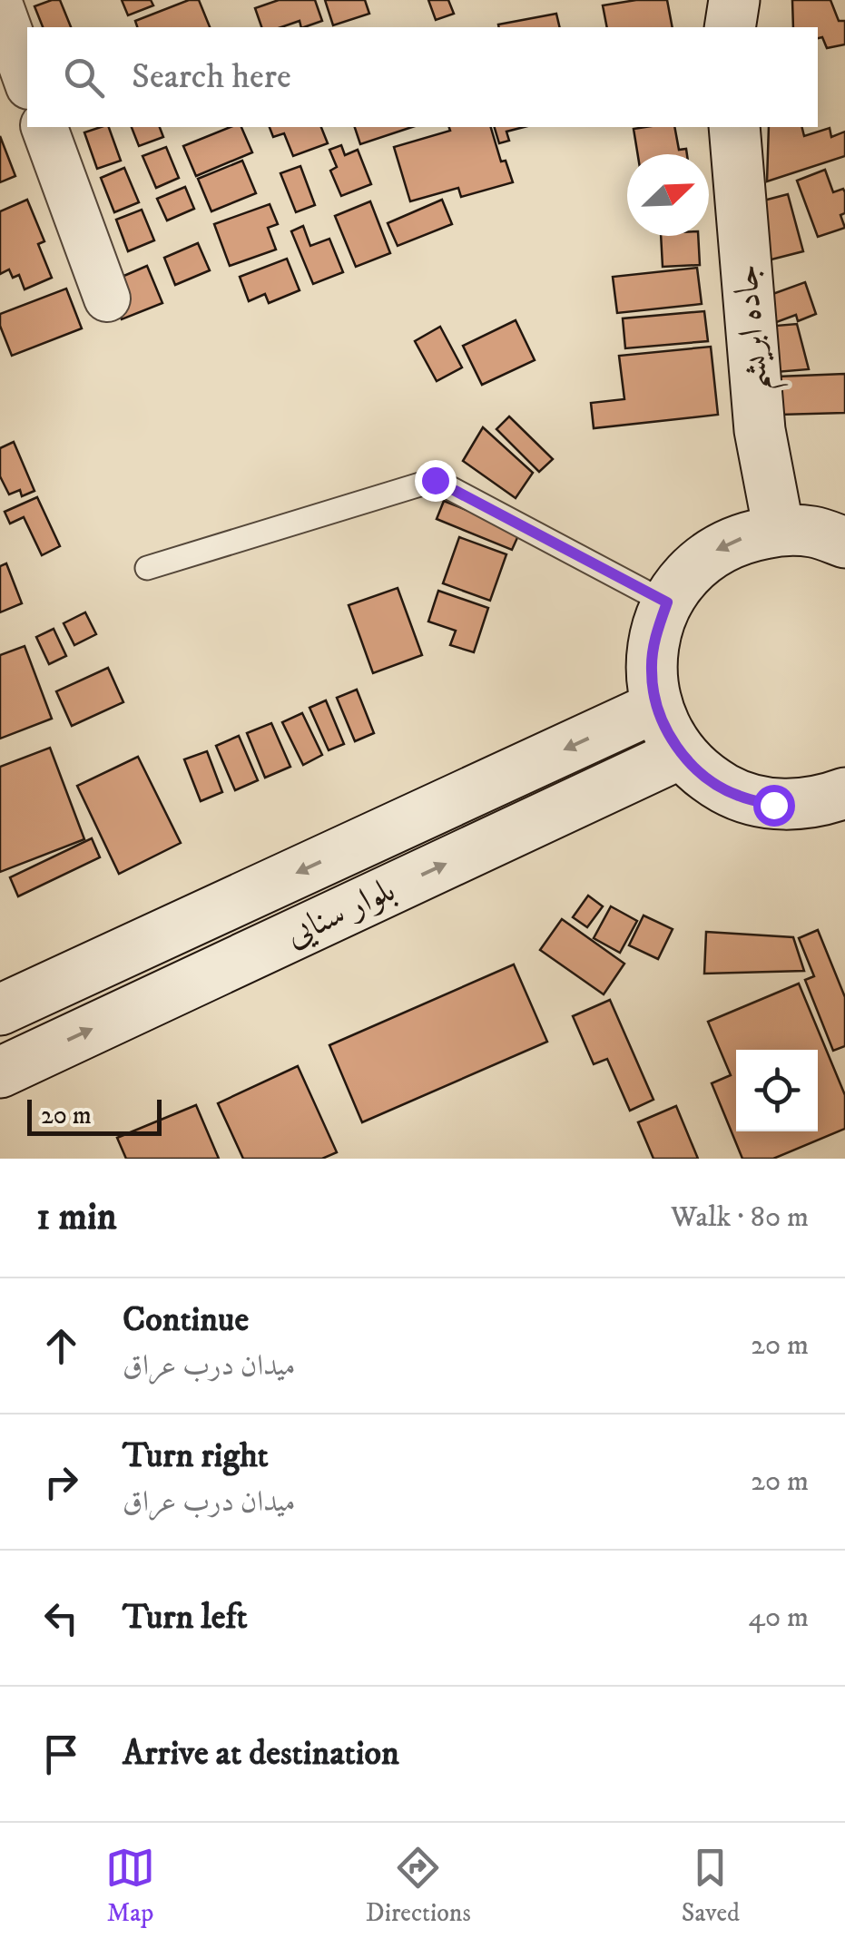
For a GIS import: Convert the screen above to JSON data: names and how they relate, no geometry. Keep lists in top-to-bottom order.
{
  "streets": {
    "main road": ["جاده ابریشم", "بلوار سنایی"]
  },
  "scale_bar": "20 m",
  "north": "top right",
  "page": {
    "search": "Search here",
    "scale": "20 m",
    "heading": ["1 min", "Walk · 80 m"],
    "list": [
      ["Continue", "میدان درب عراق", "20 m"],
      ["Turn right", "میدان درب عراق", "20 m"],
      ["Turn left", "40 m"],
      "Arrive at destination"
    ],
    "nav": ["Map", "Directions", "Saved"]
  }
}
